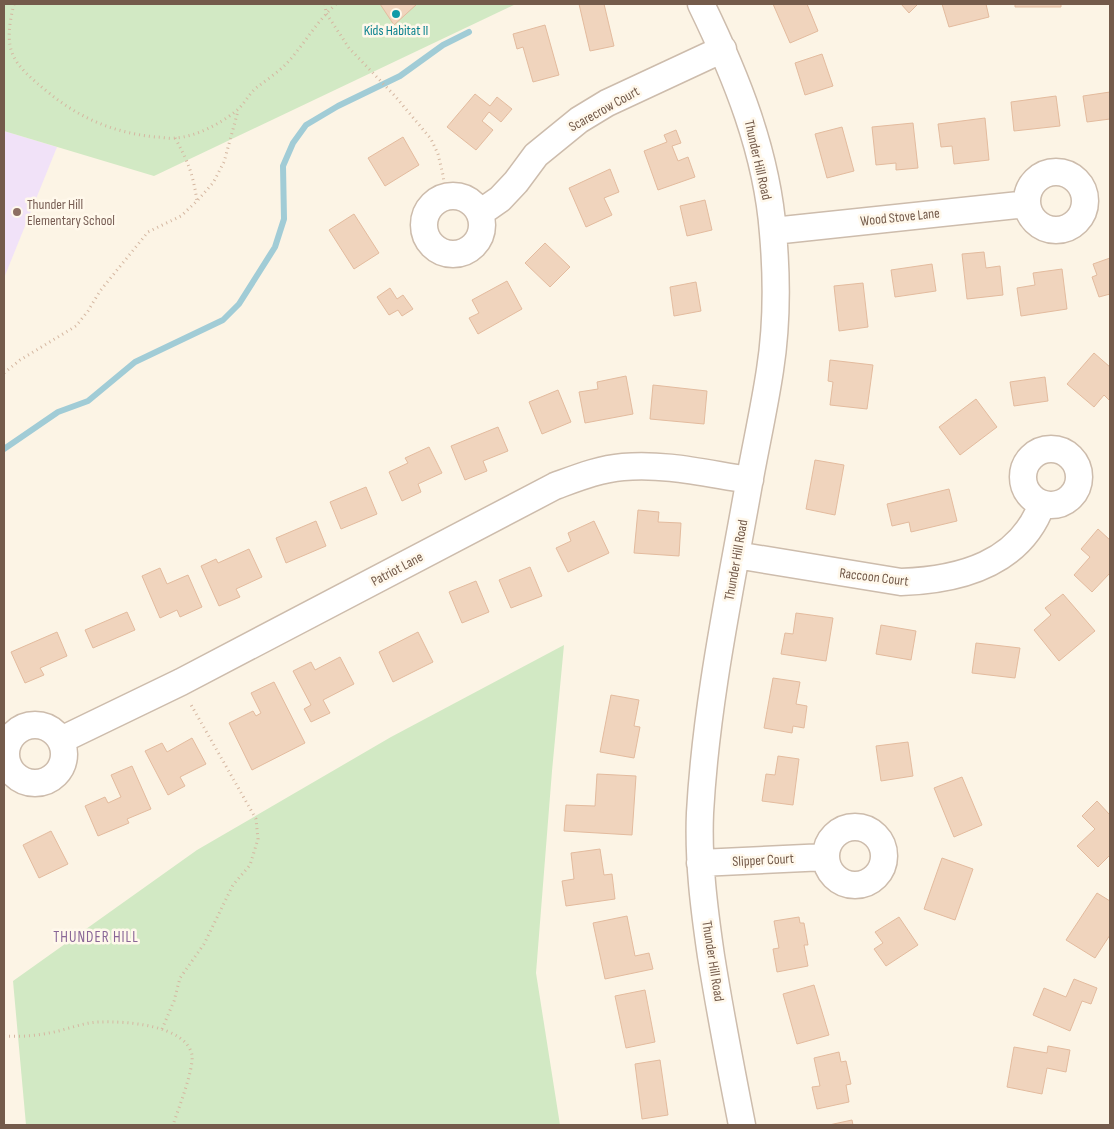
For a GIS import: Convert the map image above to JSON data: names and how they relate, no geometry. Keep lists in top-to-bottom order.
{
  "streets": {
    "street": [
      "Scarecrow Court",
      "Thunder Hill Road",
      "Wood Stove Lane",
      "Patriot Lane",
      "Raccoon Court",
      "Slipper Court"
    ]
  },
  "crossings": [
    ["Scarecrow Court", "Thunder Hill Road"],
    ["Thunder Hill Road", "Wood Stove Lane"],
    ["Thunder Hill Road", "Patriot Lane"],
    ["Thunder Hill Road", "Raccoon Court"],
    ["Thunder Hill Road", "Slipper Court"]
  ],
  "districts": ["THUNDER HILL"],
  "places": ["Kids Habitat II", "Thunder Hill Elementary School"]
}
